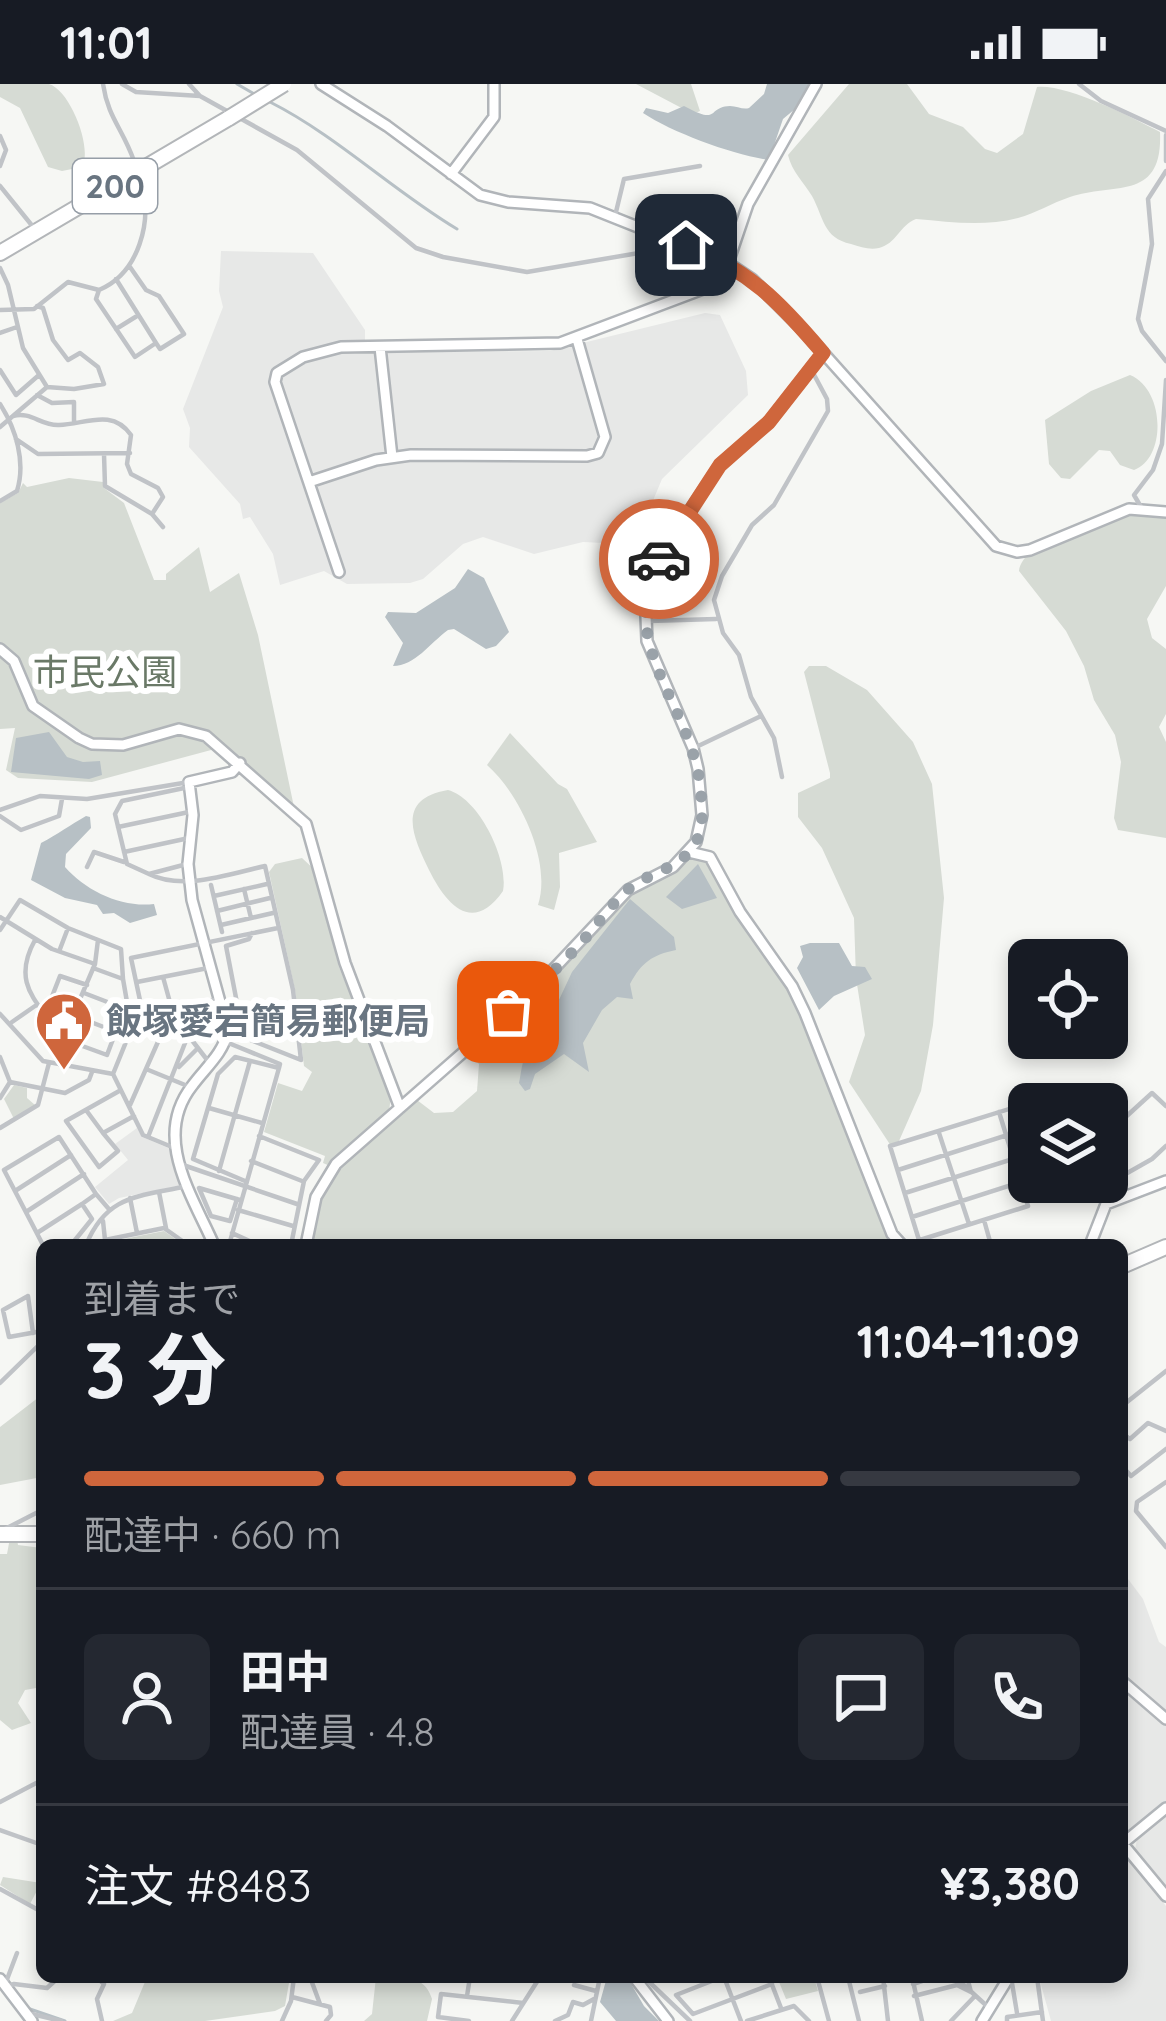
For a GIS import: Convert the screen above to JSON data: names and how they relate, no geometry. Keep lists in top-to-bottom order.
{
  "streets": {
    "highway": ["200"]
  },
  "parks": ["市民公園"],
  "places": {
    "public building": ["飯塚愛宕簡易郵便局"]
  },
  "page": {
    "status": "11:01",
    "heading": ["3 分", "到着まで", "11:04–11:09"],
    "panel": [
      "田中",
      "配達員 · 4.8",
      "注文 #8483",
      "¥3,380"
    ],
    "bar": "配達中 · 660 m"
  }
}
